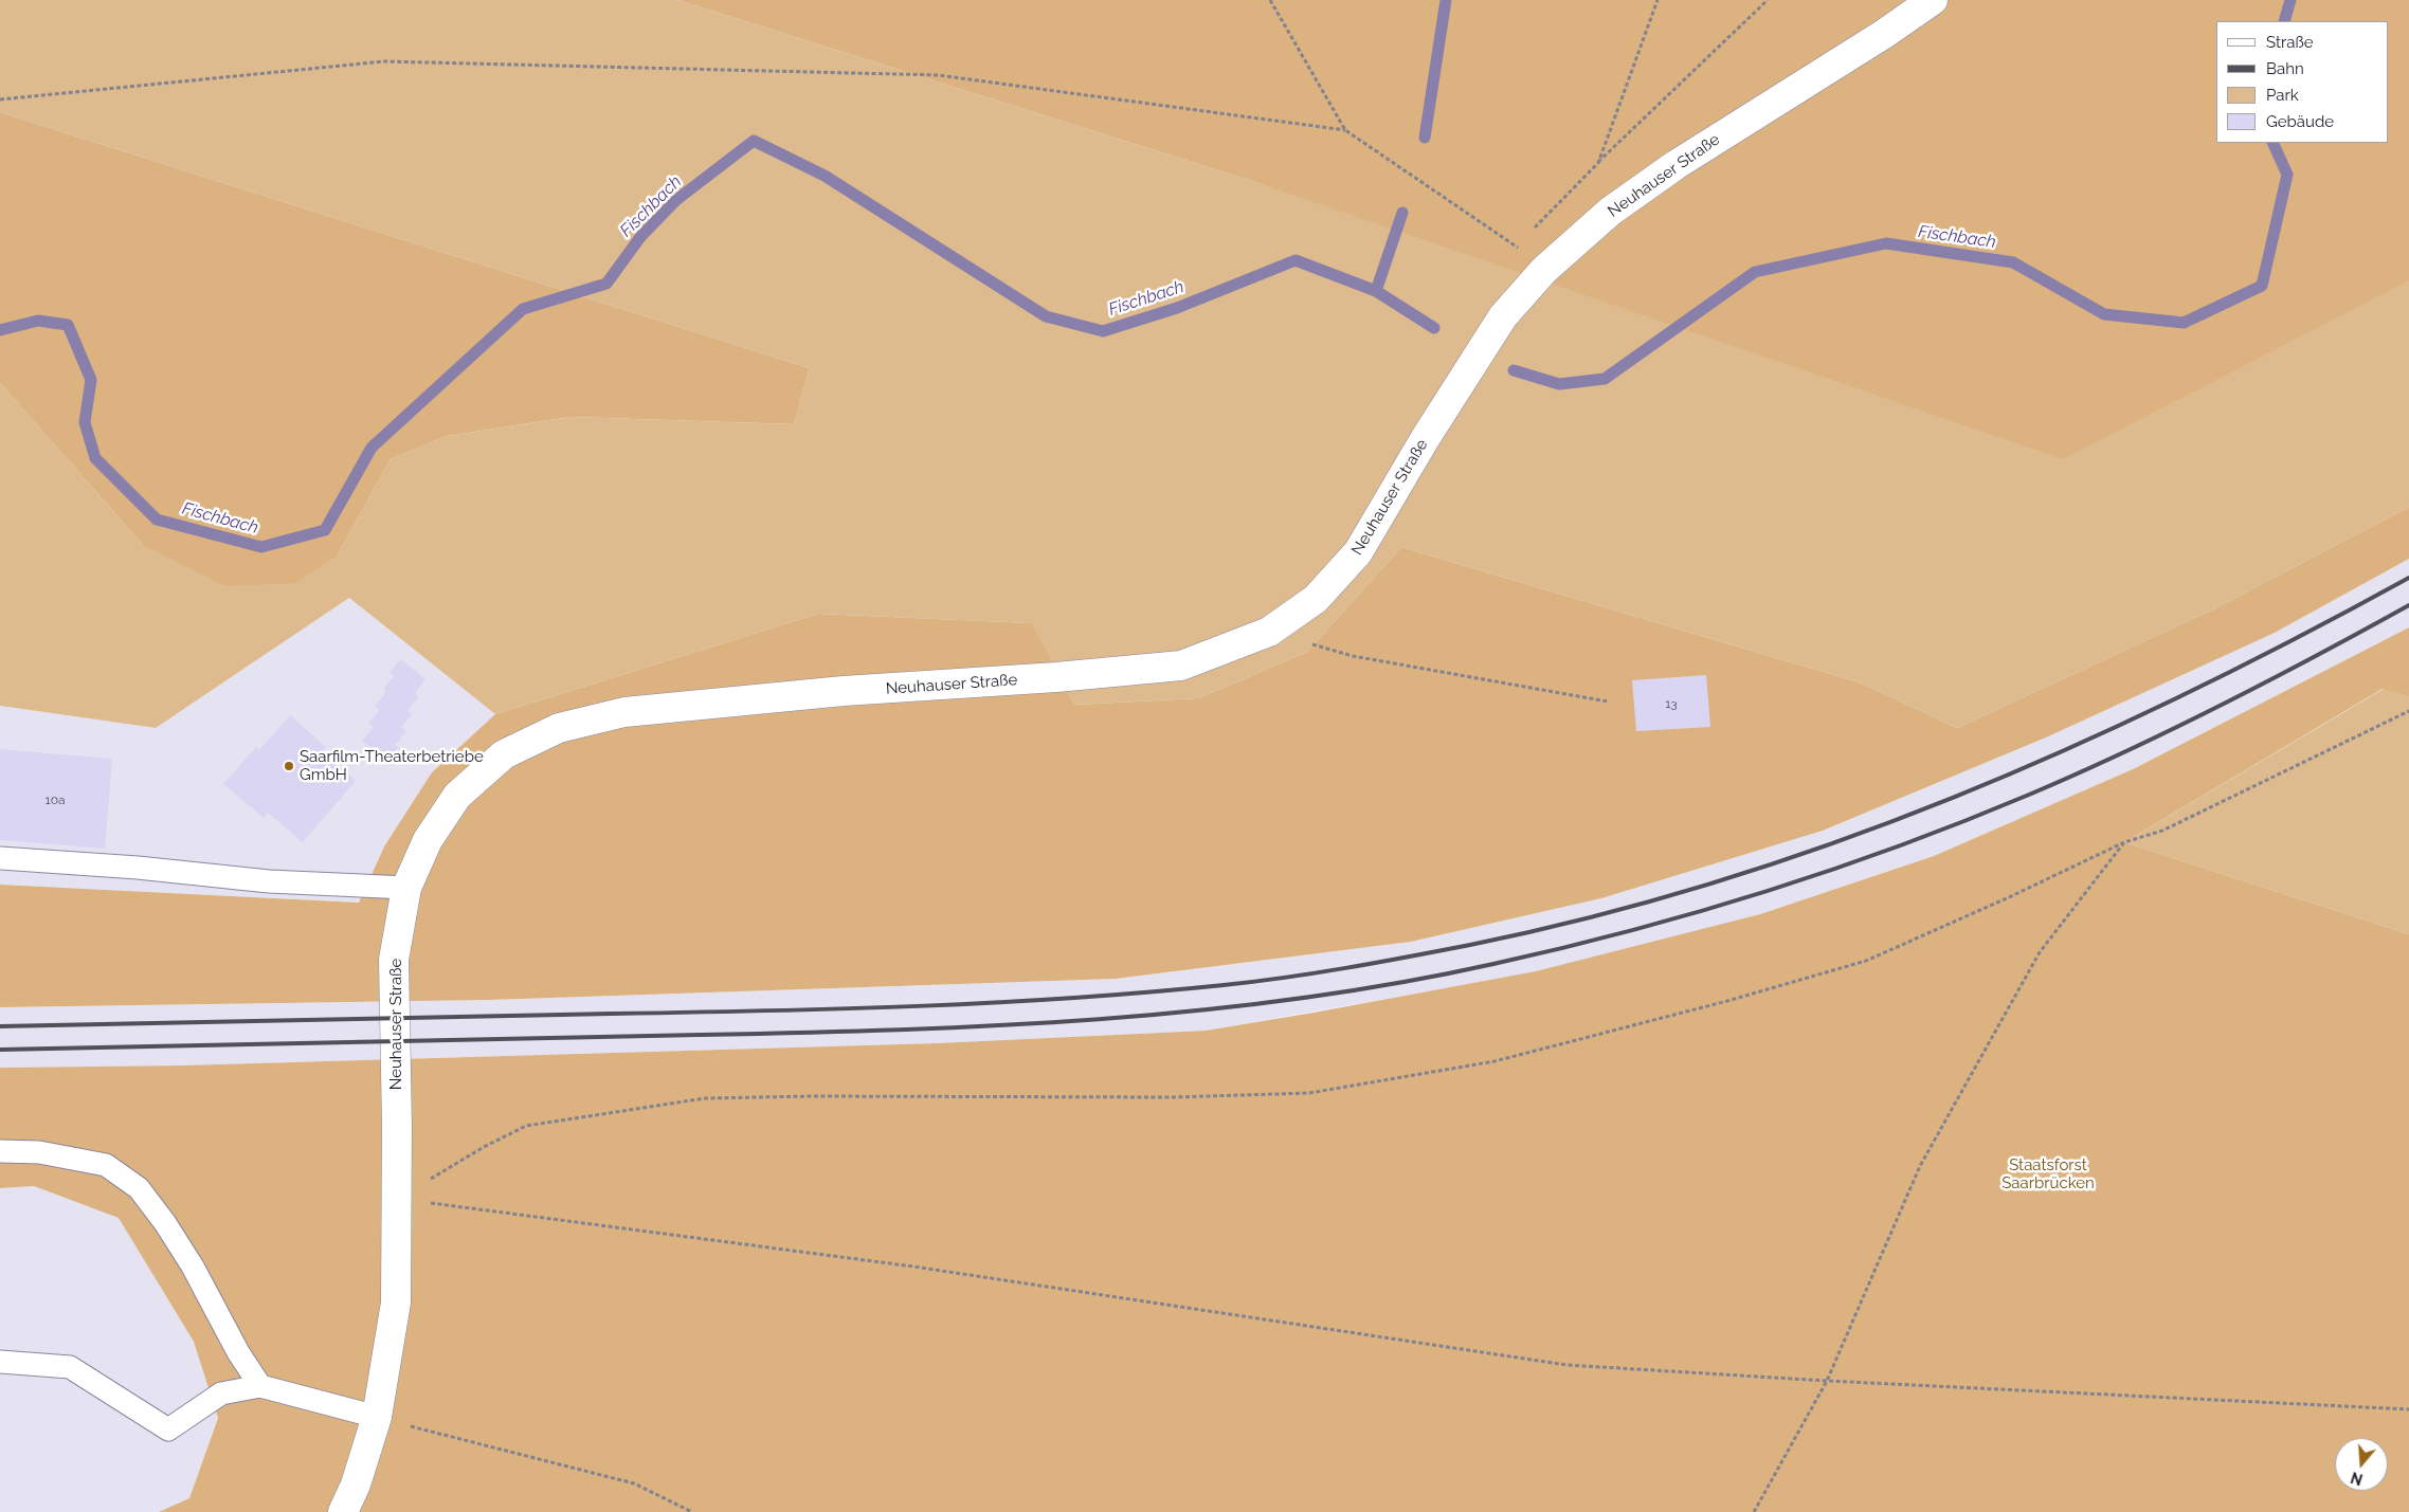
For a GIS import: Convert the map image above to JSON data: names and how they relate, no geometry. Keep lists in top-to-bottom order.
{
  "streets": {
    "main road": ["Neuhauser Straße"]
  },
  "water": ["Fischbach"],
  "parks": ["Staatsforst Saarbrücken"],
  "places": ["Saarfilm-Theaterbetriebe GmbH"],
  "house_numbers": ["13", "10a"],
  "legend": [
    "Straße",
    "Bahn",
    "Park",
    "Gebäude"
  ],
  "north": "bottom"
}
